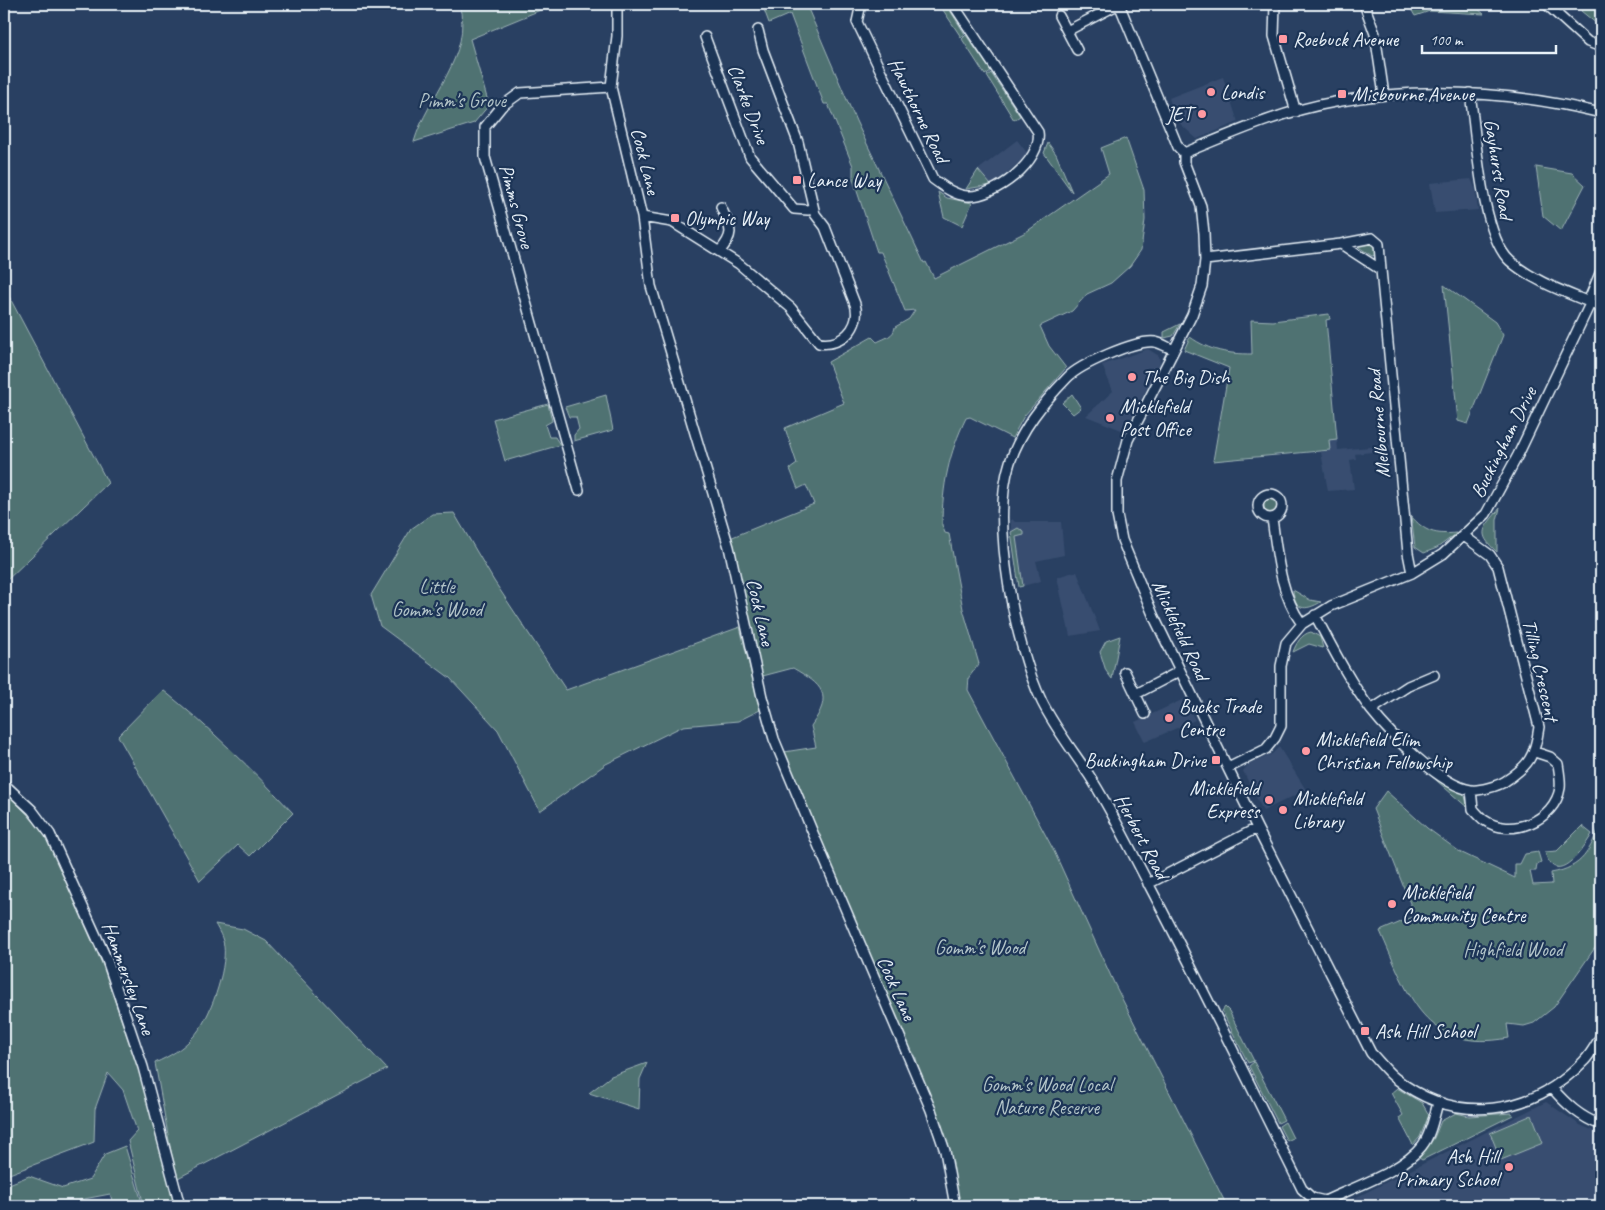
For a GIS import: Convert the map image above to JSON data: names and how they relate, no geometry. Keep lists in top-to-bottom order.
{
  "streets": {
    "street": [
      "Clarke Drive",
      "Hawthorne Road",
      "Cock Lane",
      "Gayhurst Road",
      "Pimms Grove",
      "Melbourne Road",
      "Buckingham Drive",
      "Micklefield Road",
      "Tilling Crescent",
      "Herbert Road",
      "Hammersley Lane"
    ]
  },
  "crossings": [
    ["Cock Lane", "Pimms Grove"],
    ["Gayhurst Road", "Buckingham Drive"],
    ["Melbourne Road", "Buckingham Drive"],
    ["Melbourne Road", "Micklefield Road"],
    ["Buckingham Drive", "Micklefield Road"],
    ["Buckingham Drive", "Tilling Crescent"],
    ["Micklefield Road", "Herbert Road"]
  ],
  "parks": [
    "Pimm's Grove",
    "Little Gomm's Wood",
    "Gomm's Wood",
    "Highfield Wood",
    "Gomm's Wood Local Nature Reserve"
  ],
  "places": {
    "transit": [
      "Roebuck Avenue",
      "Misbourne Avenue",
      "Lance Way",
      "Olympic Way",
      "Buckingham Drive",
      "Ash Hill School"
    ],
    "other": [
      "Londis",
      "JET",
      "The Big Dish",
      "Micklefield Post Office",
      "Bucks Trade Centre",
      "Micklefield Elim Christian Fellowship",
      "Micklefield Express",
      "Micklefield Library",
      "Micklefield Community Centre",
      "Ash Hill Primary School"
    ]
  },
  "scale_bar": "100 m"
}
